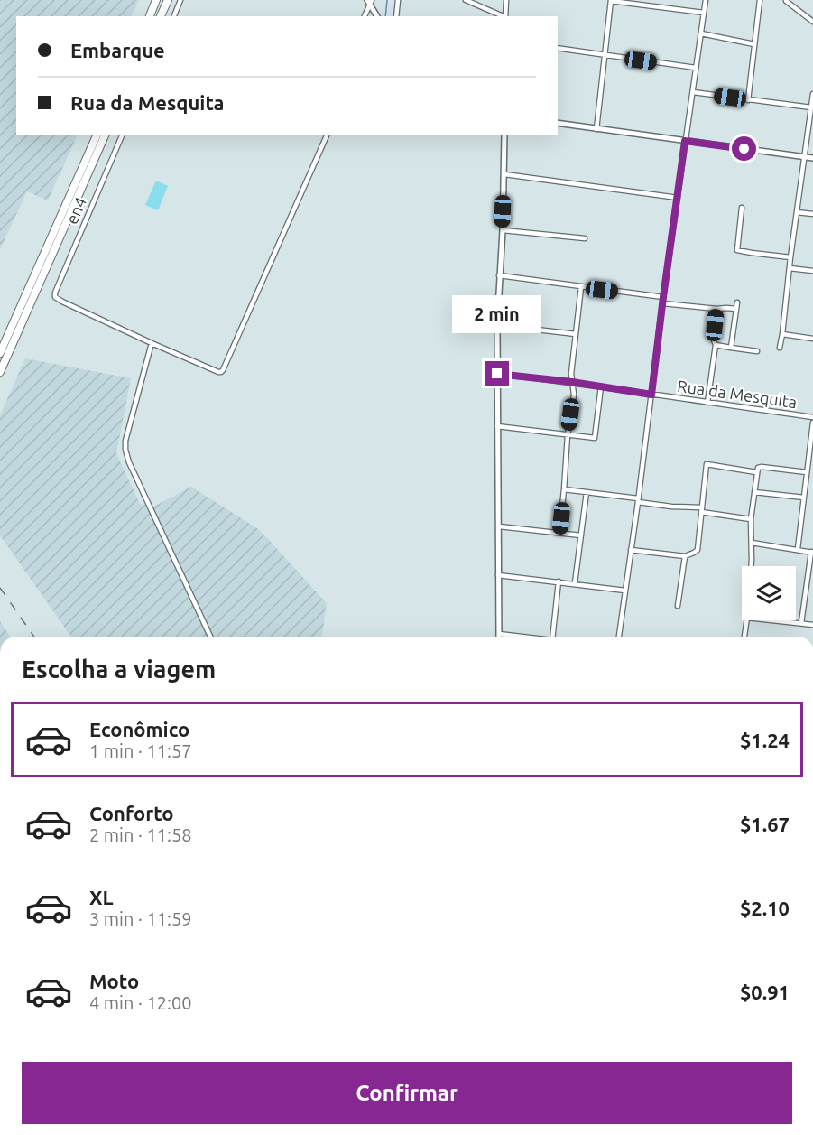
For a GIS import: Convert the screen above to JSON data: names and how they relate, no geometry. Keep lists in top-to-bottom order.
{
  "streets": {
    "street": ["en4", "Rua da Mesquita"]
  },
  "page": {
    "banner": ["Embarque", "Rua da Mesquita"],
    "bubble": "2 min",
    "heading": "Escolha a viagem",
    "list": [
      {
        "name": "Econômico",
        "note": "1 min · 11:57",
        "value": "$1.24"
      },
      {
        "name": "Conforto",
        "note": "2 min · 11:58",
        "value": "$1.67"
      },
      {
        "name": "XL",
        "note": "3 min · 11:59",
        "value": "$2.10"
      },
      {
        "name": "Moto",
        "note": "4 min · 12:00",
        "value": "$0.91"
      }
    ],
    "buttons": "Confirmar"
  }
}
